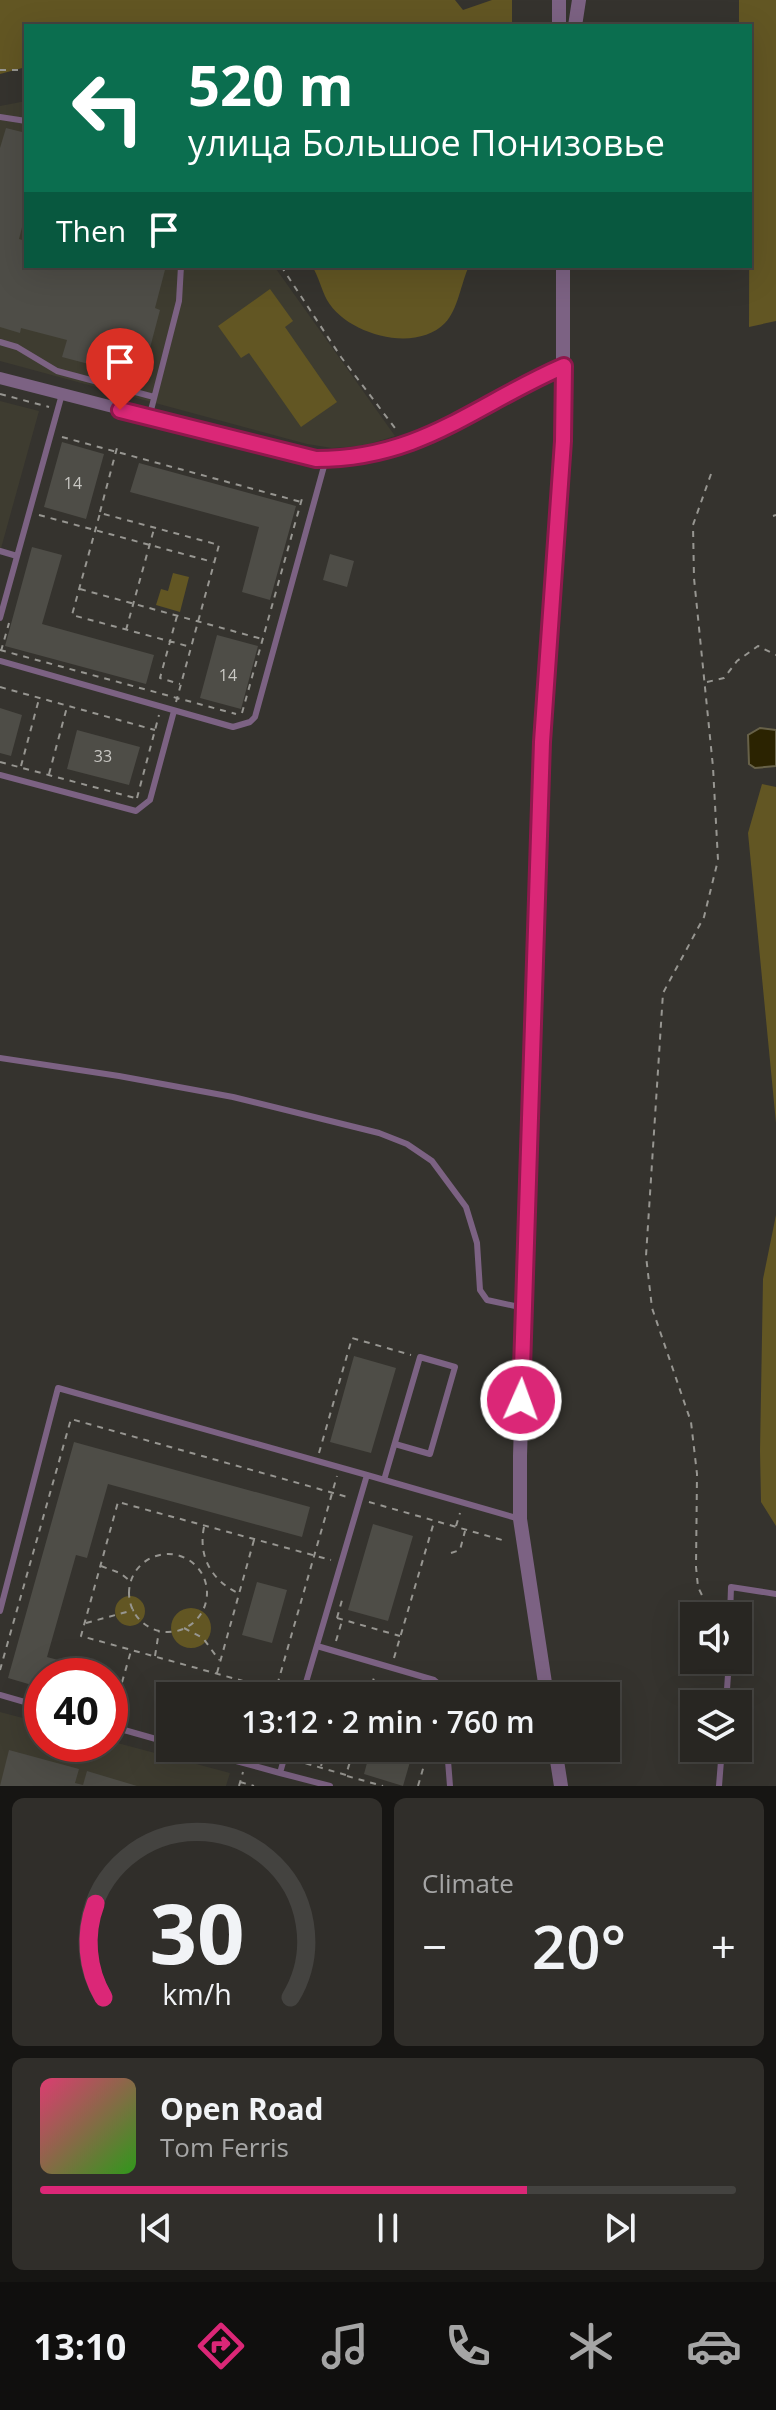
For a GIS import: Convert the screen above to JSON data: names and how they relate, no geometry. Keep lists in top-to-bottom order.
{
  "house_numbers": ["14", "14", "33"],
  "page": {
    "turn": ["520 m", "улица Большое Понизовье"],
    "then": "Then",
    "limit": "40",
    "trip": "13:12 · 2 min · 760 m",
    "tile": "Climate",
    "heat": ["−", "20°", "+"],
    "song": ["Open Road", "Tom Ferris"],
    "tabs": "13:10",
    "gauge": ["30", "km/h"]
  }
}
